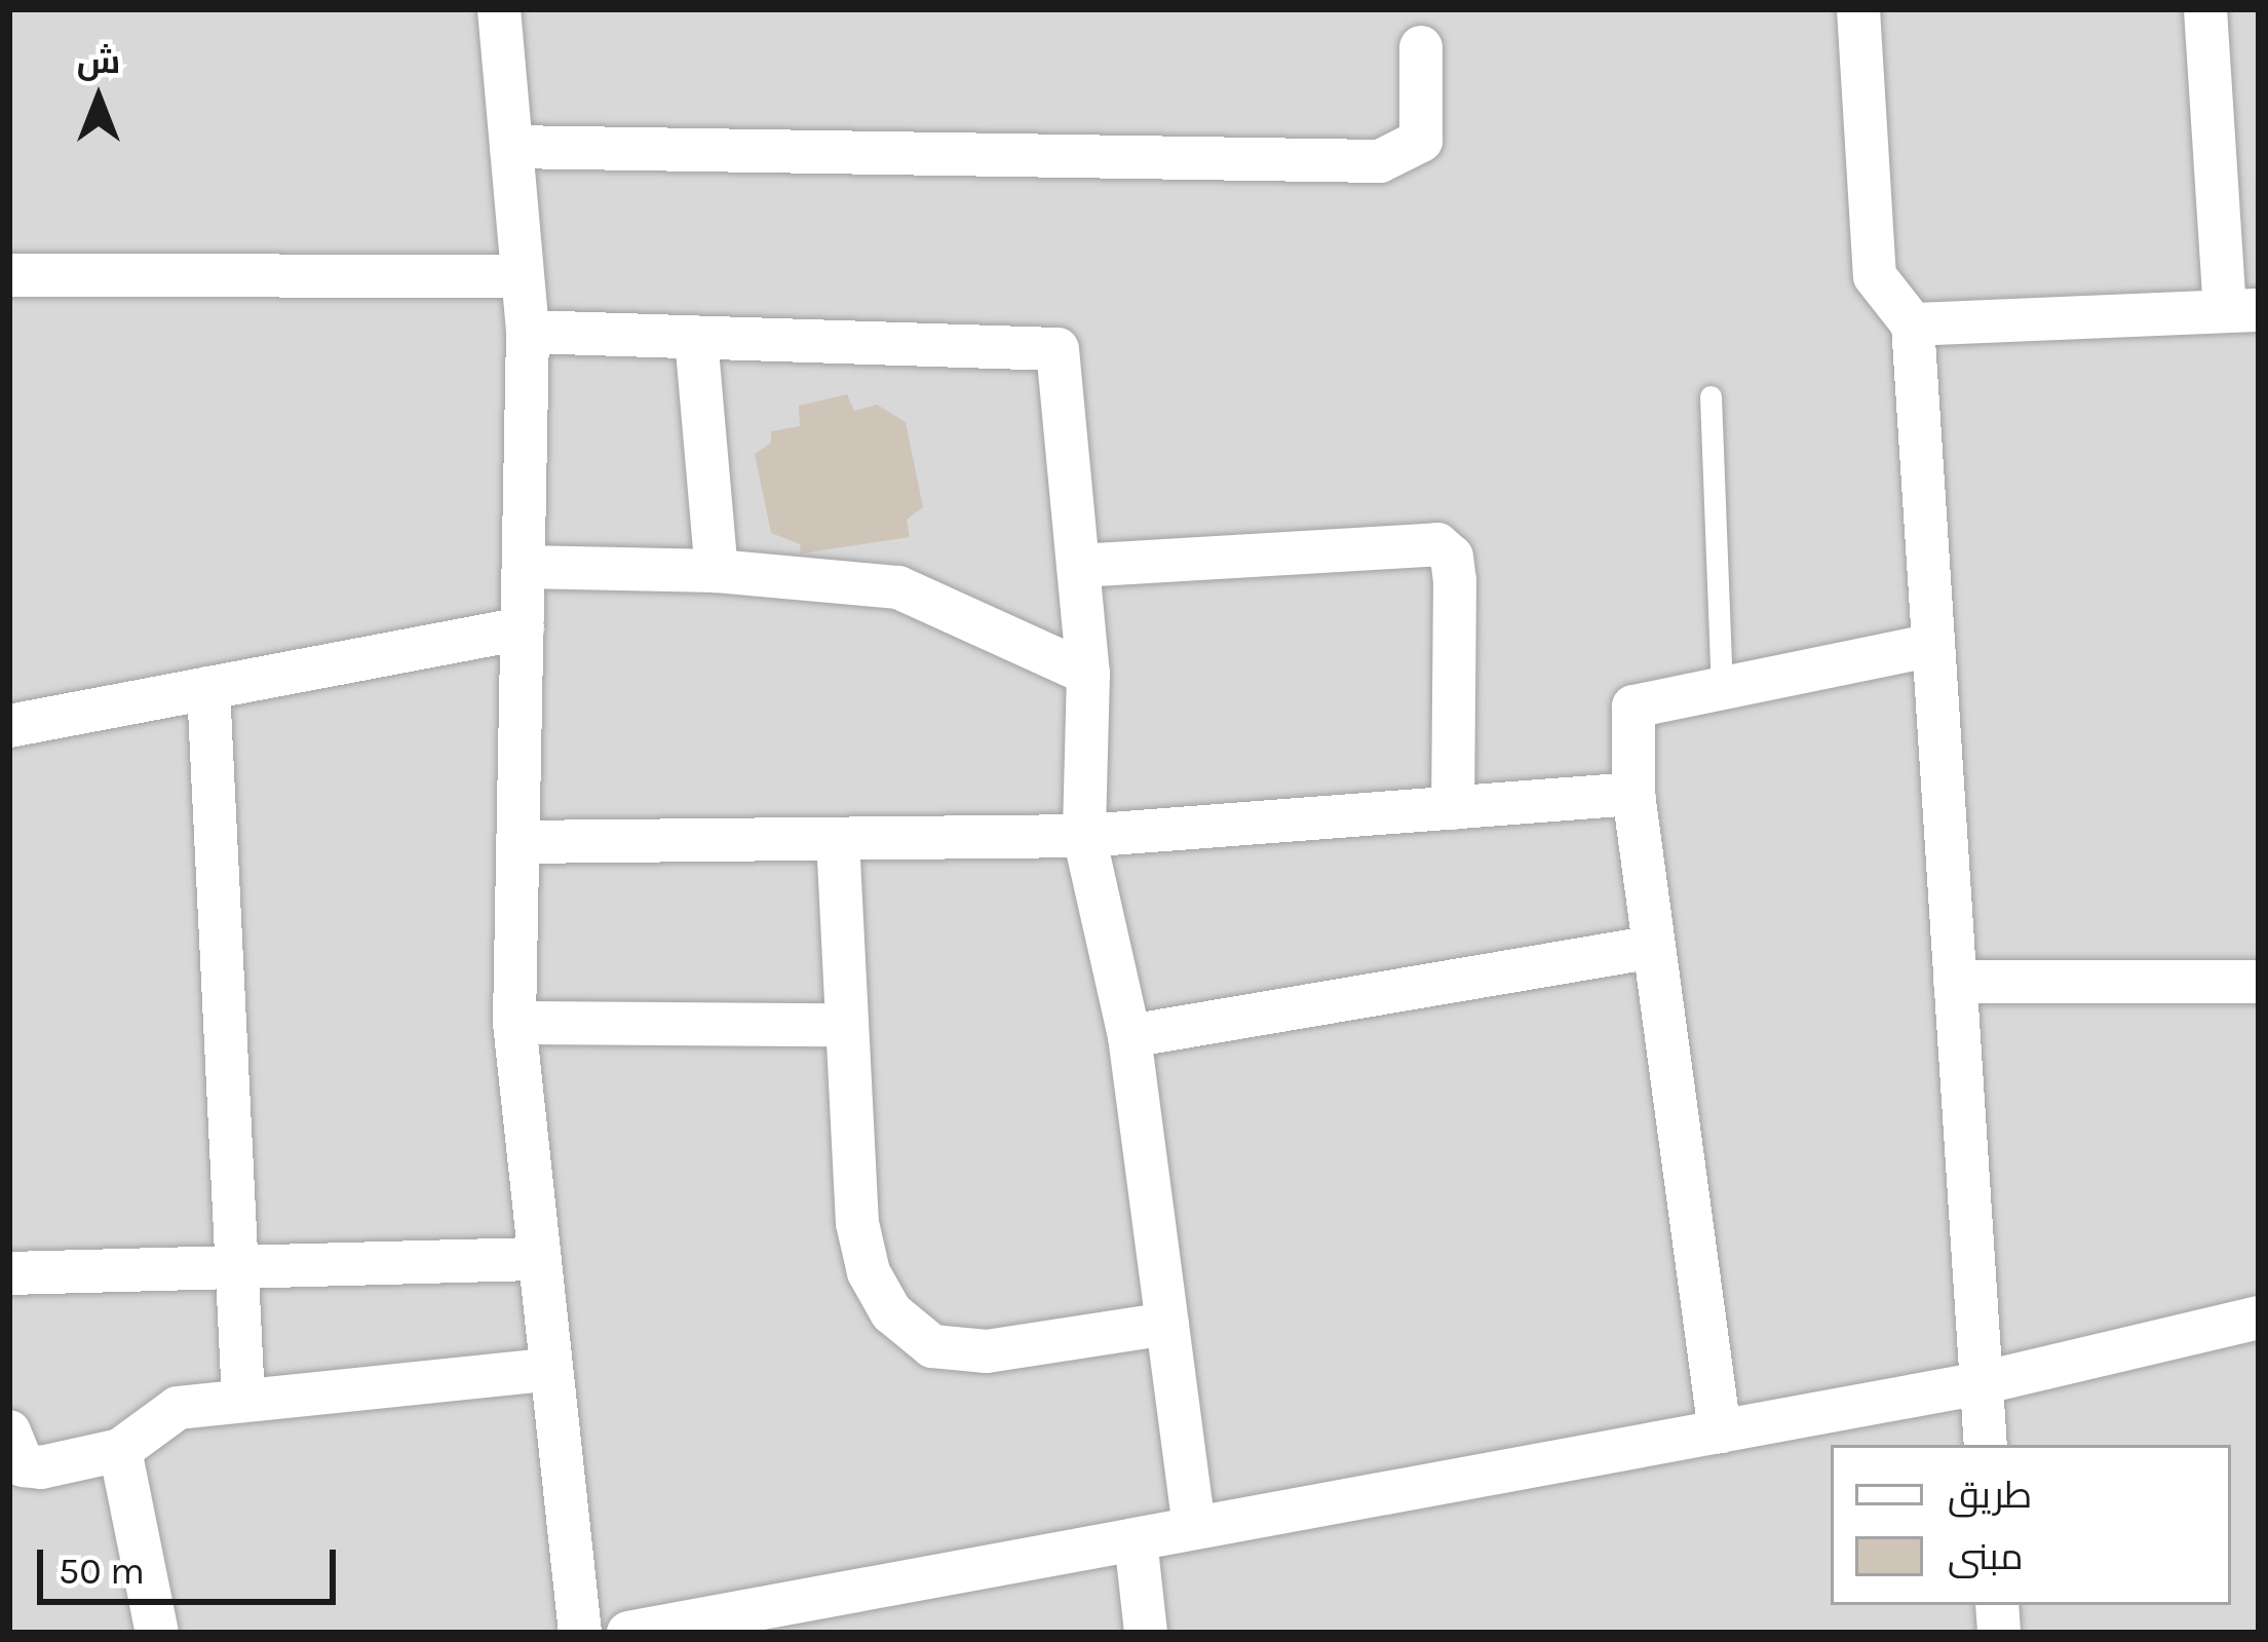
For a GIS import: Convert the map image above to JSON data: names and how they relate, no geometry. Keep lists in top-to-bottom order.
{
  "legend": ["طريق", "مبنى"],
  "scale_bar": "50 m",
  "north": "top"
}
